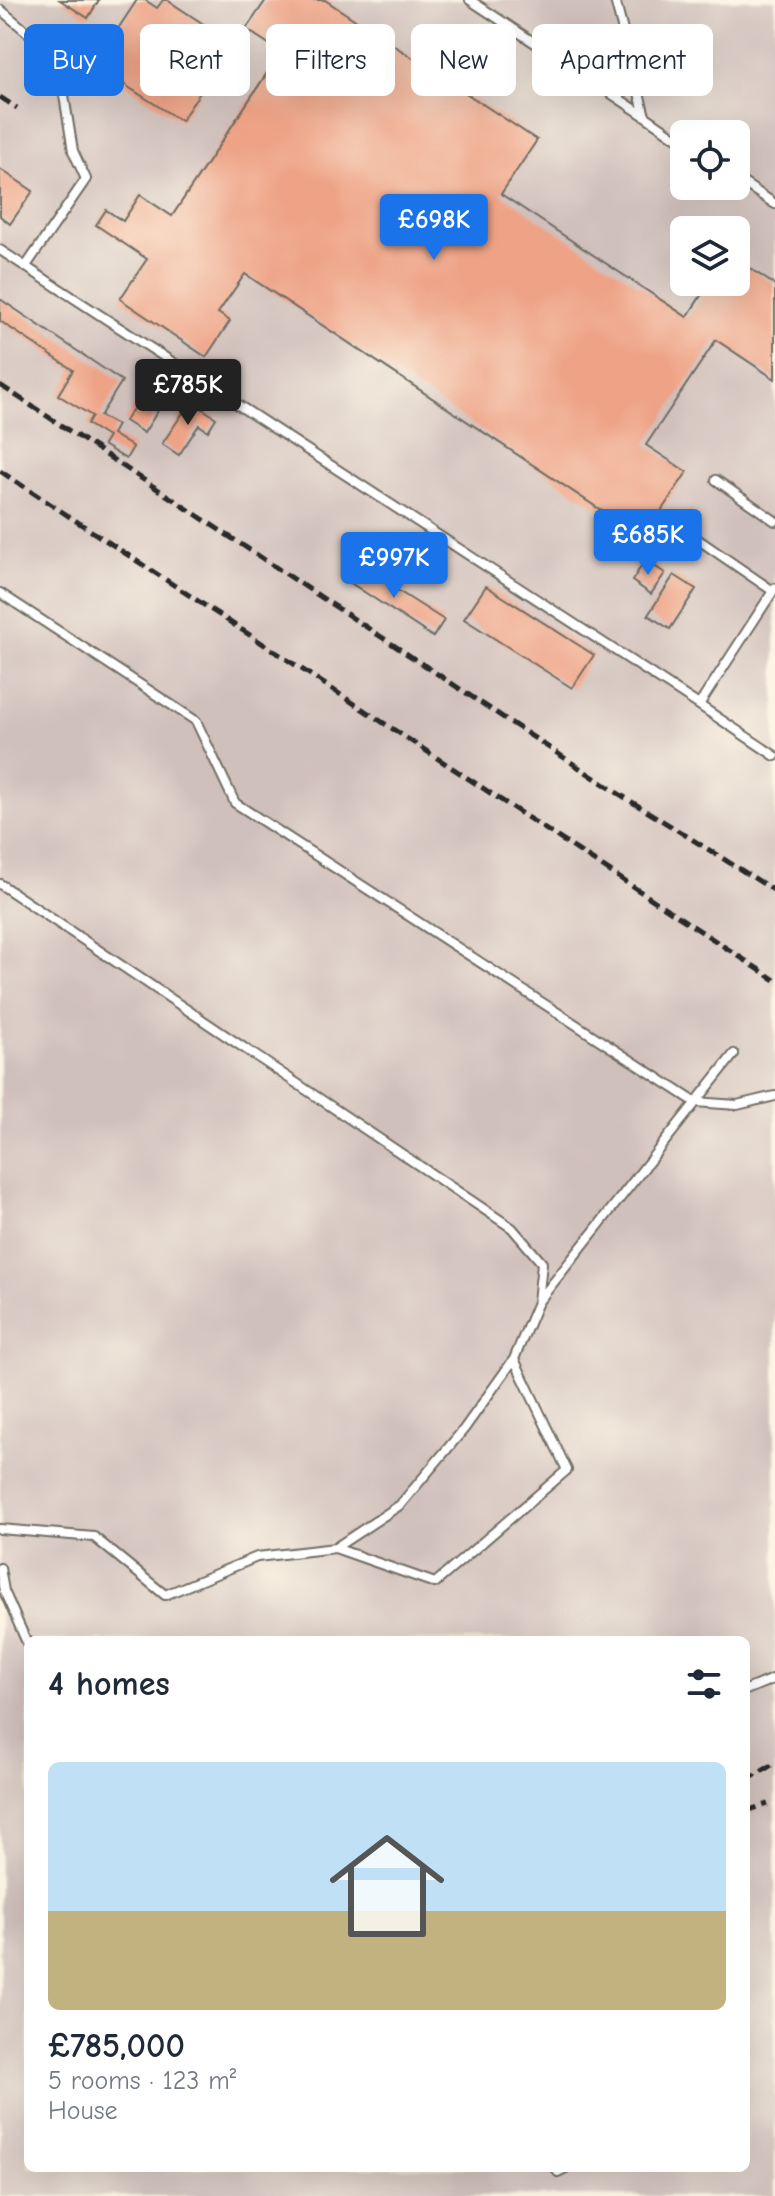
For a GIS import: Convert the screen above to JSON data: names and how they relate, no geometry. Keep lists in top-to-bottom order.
{
  "page": {
    "chip": [
      "Buy",
      "Rent",
      "Filters",
      "New",
      "Apartment"
    ],
    "price": [
      "£698K",
      "£785K",
      "£685K",
      "£997K"
    ],
    "heading": "4 homes",
    "list": [
      {
        "name": "£785,000",
        "note": "5 rooms · 123 m² · House"
      }
    ]
  }
}
